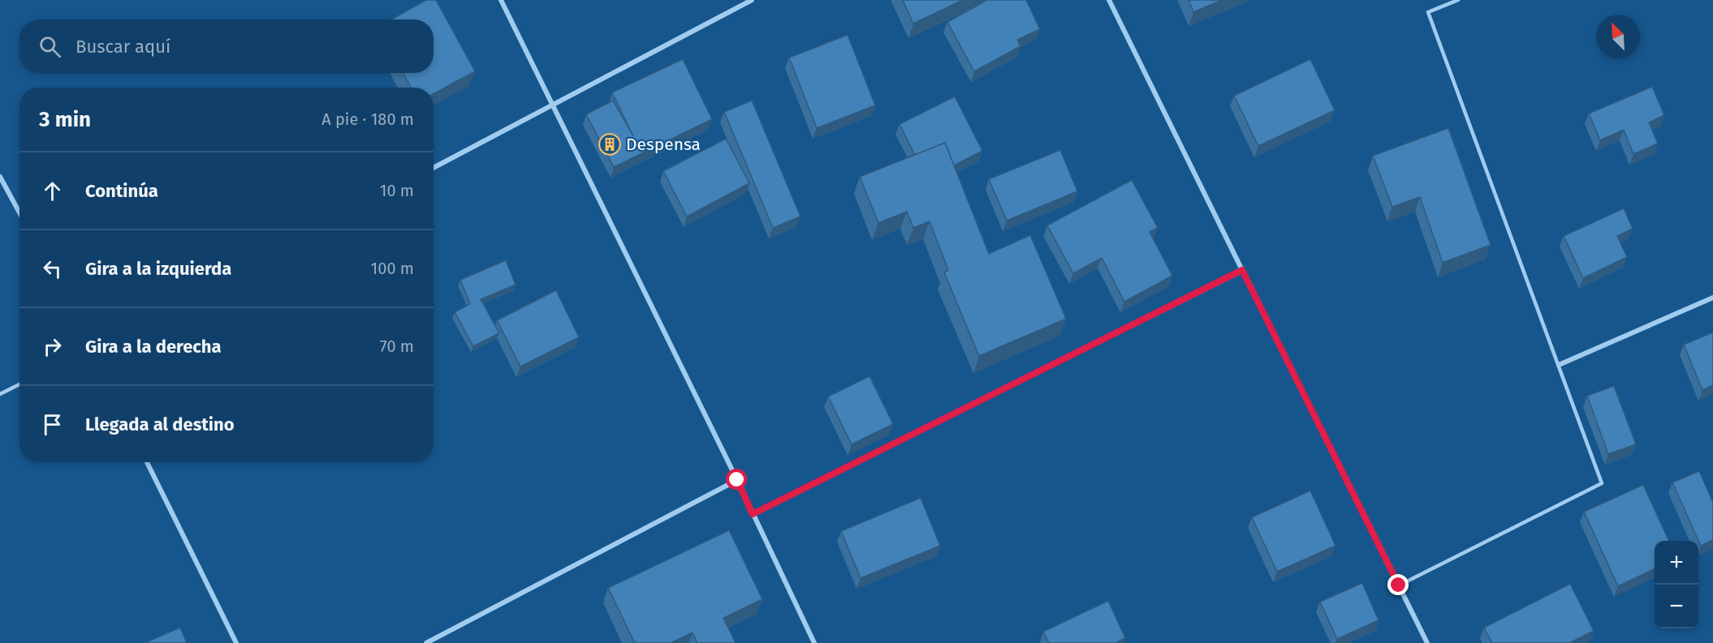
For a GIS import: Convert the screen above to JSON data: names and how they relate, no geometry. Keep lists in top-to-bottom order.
{
  "places": {
    "building": ["Despensa"]
  },
  "north": "top left",
  "page": {
    "search": "Buscar aquí",
    "heading": ["3 min", "A pie · 180 m"],
    "list": [
      ["Continúa", "10 m"],
      ["Gira a la izquierda", "100 m"],
      ["Gira a la derecha", "70 m"],
      "Llegada al destino"
    ],
    "map_buttons": ["+", "−"]
  }
}
